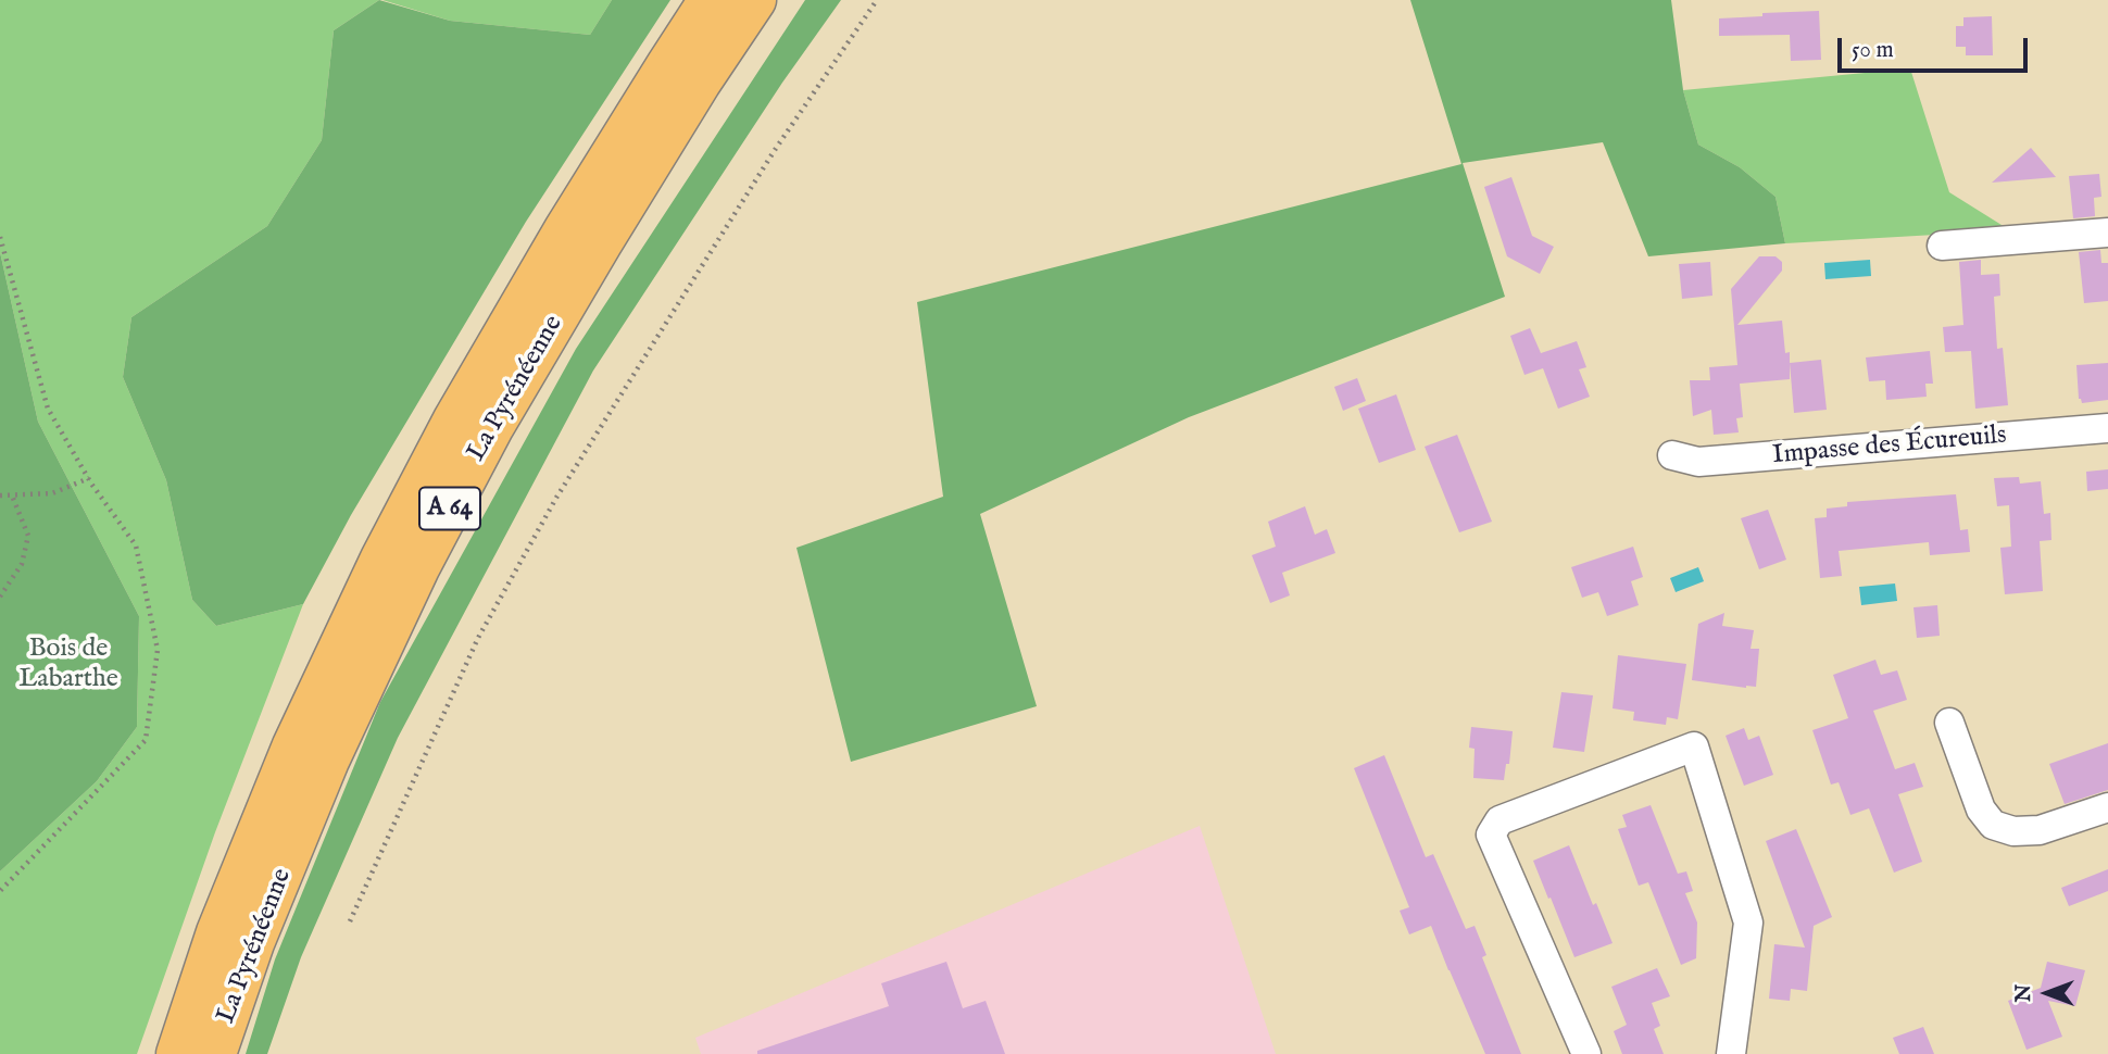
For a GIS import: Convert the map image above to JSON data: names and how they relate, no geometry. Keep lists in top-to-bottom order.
{
  "streets": {
    "highway": ["La Pyrénéenne", "A 64"],
    "street": ["Impasse des Écureuils"]
  },
  "parks": ["Bois de Labarthe"],
  "scale_bar": "50 m",
  "north": "left"
}
